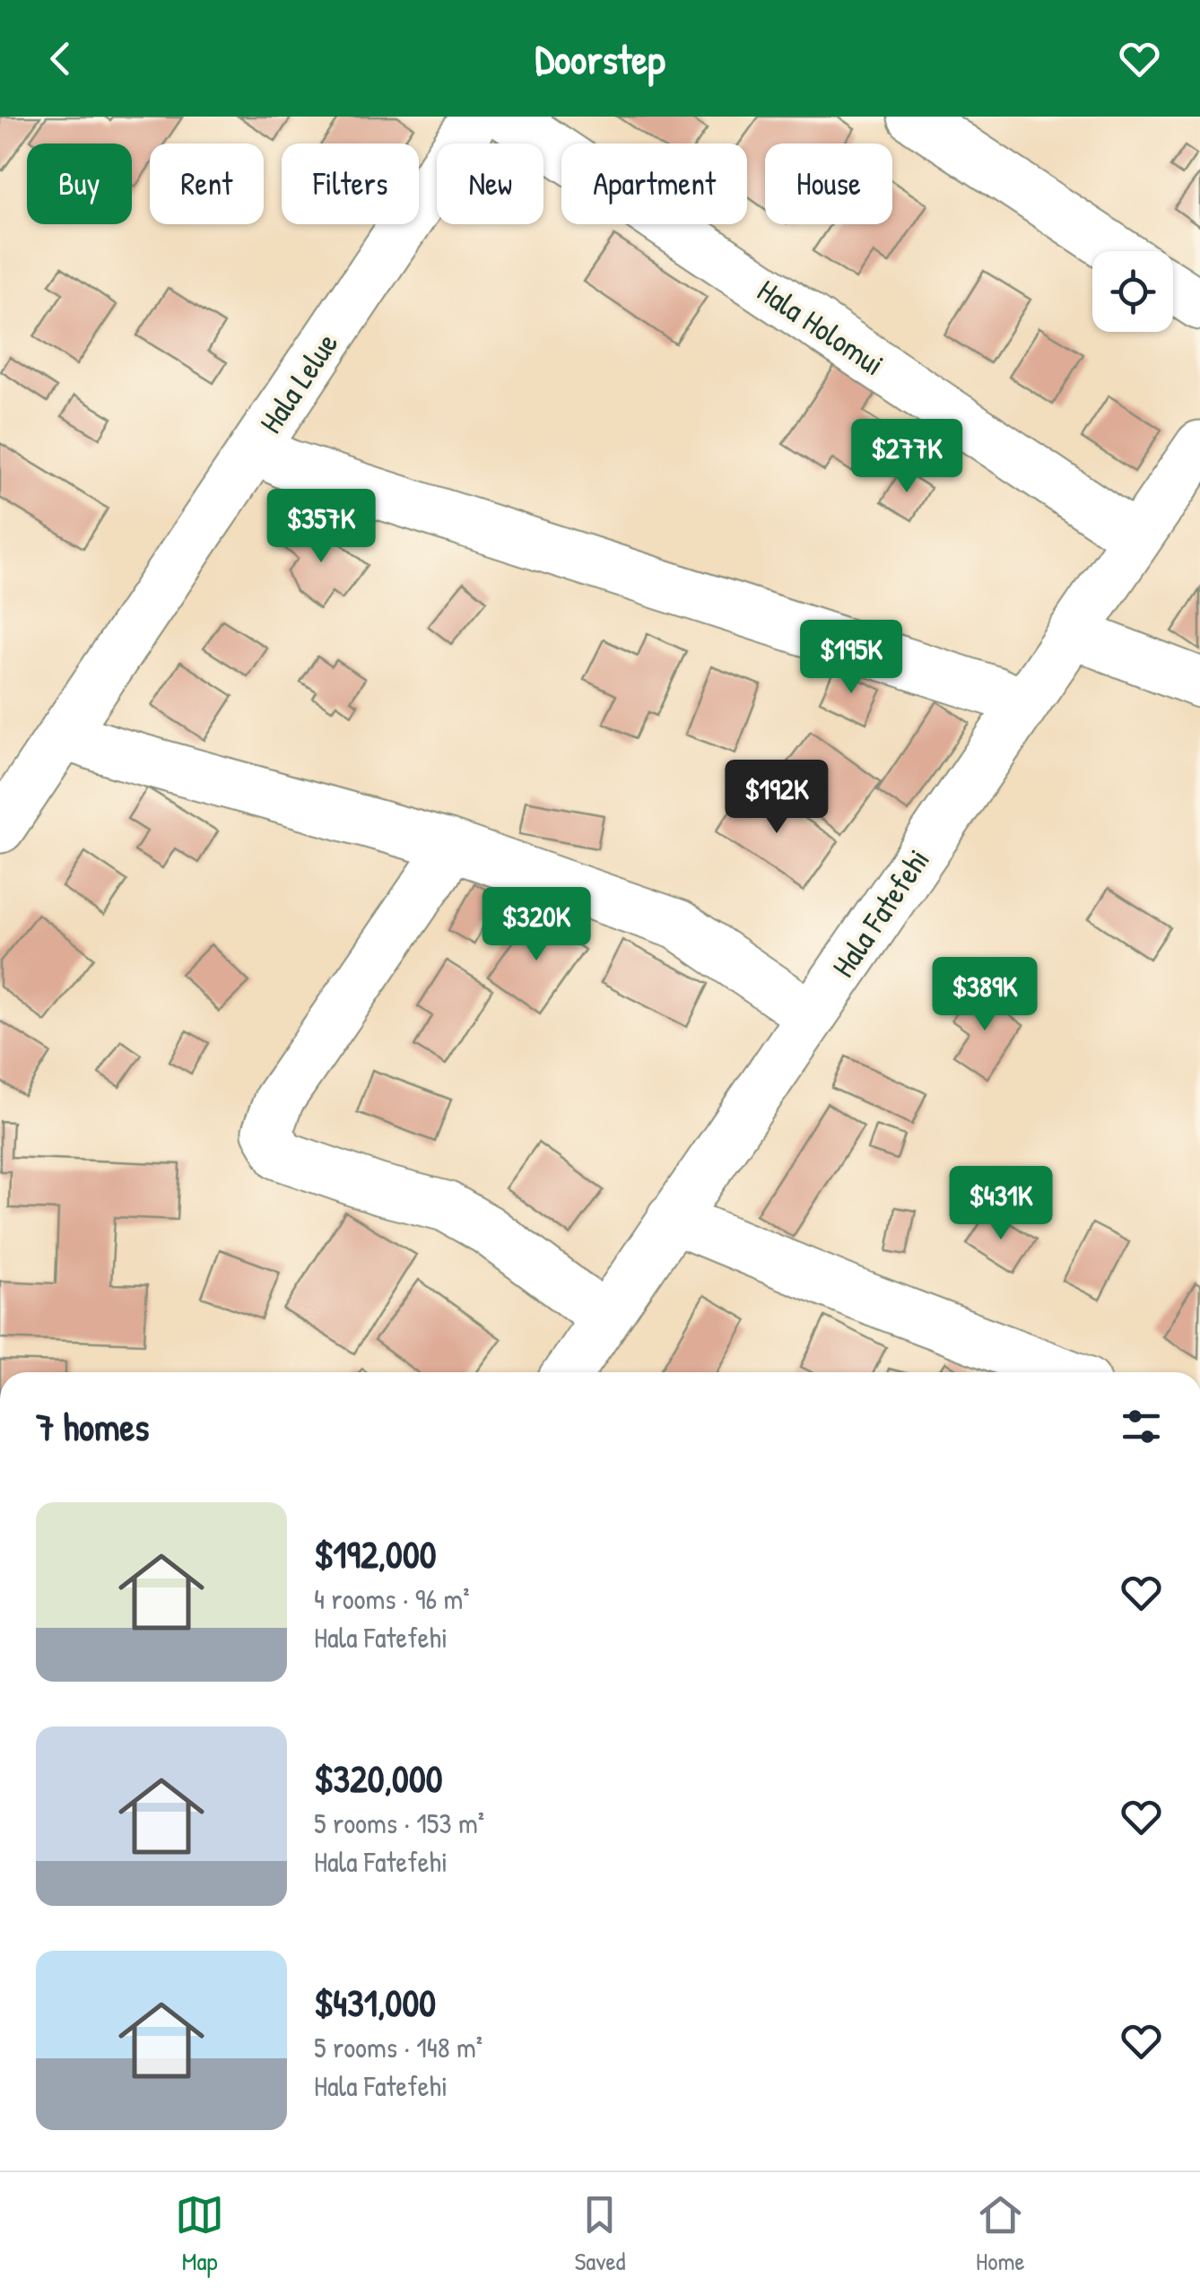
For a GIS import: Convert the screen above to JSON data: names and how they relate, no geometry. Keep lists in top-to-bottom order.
{
  "streets": {
    "street": ["Hala Holomui", "Hala Lelue", "Hala Fatefehi"]
  },
  "crossings": [
    ["Hala Holomui", "Hala Fatefehi"]
  ],
  "page": {
    "header": "Doorstep",
    "chip": [
      "Buy",
      "Rent",
      "Filters",
      "New",
      "Apartment",
      "House"
    ],
    "price": [
      "$277K",
      "$357K",
      "$195K",
      "$192K",
      "$320K",
      "$389K",
      "$431K"
    ],
    "heading": "7 homes",
    "list": [
      {
        "name": "$192,000",
        "note": "4 rooms · 96 m² · Hala Fatefehi"
      },
      {
        "name": "$320,000",
        "note": "5 rooms · 153 m² · Hala Fatefehi"
      },
      {
        "name": "$431,000",
        "note": "5 rooms · 148 m² · Hala Fatefehi"
      }
    ],
    "tabs": ["Map", "Saved", "Home"]
  }
}
